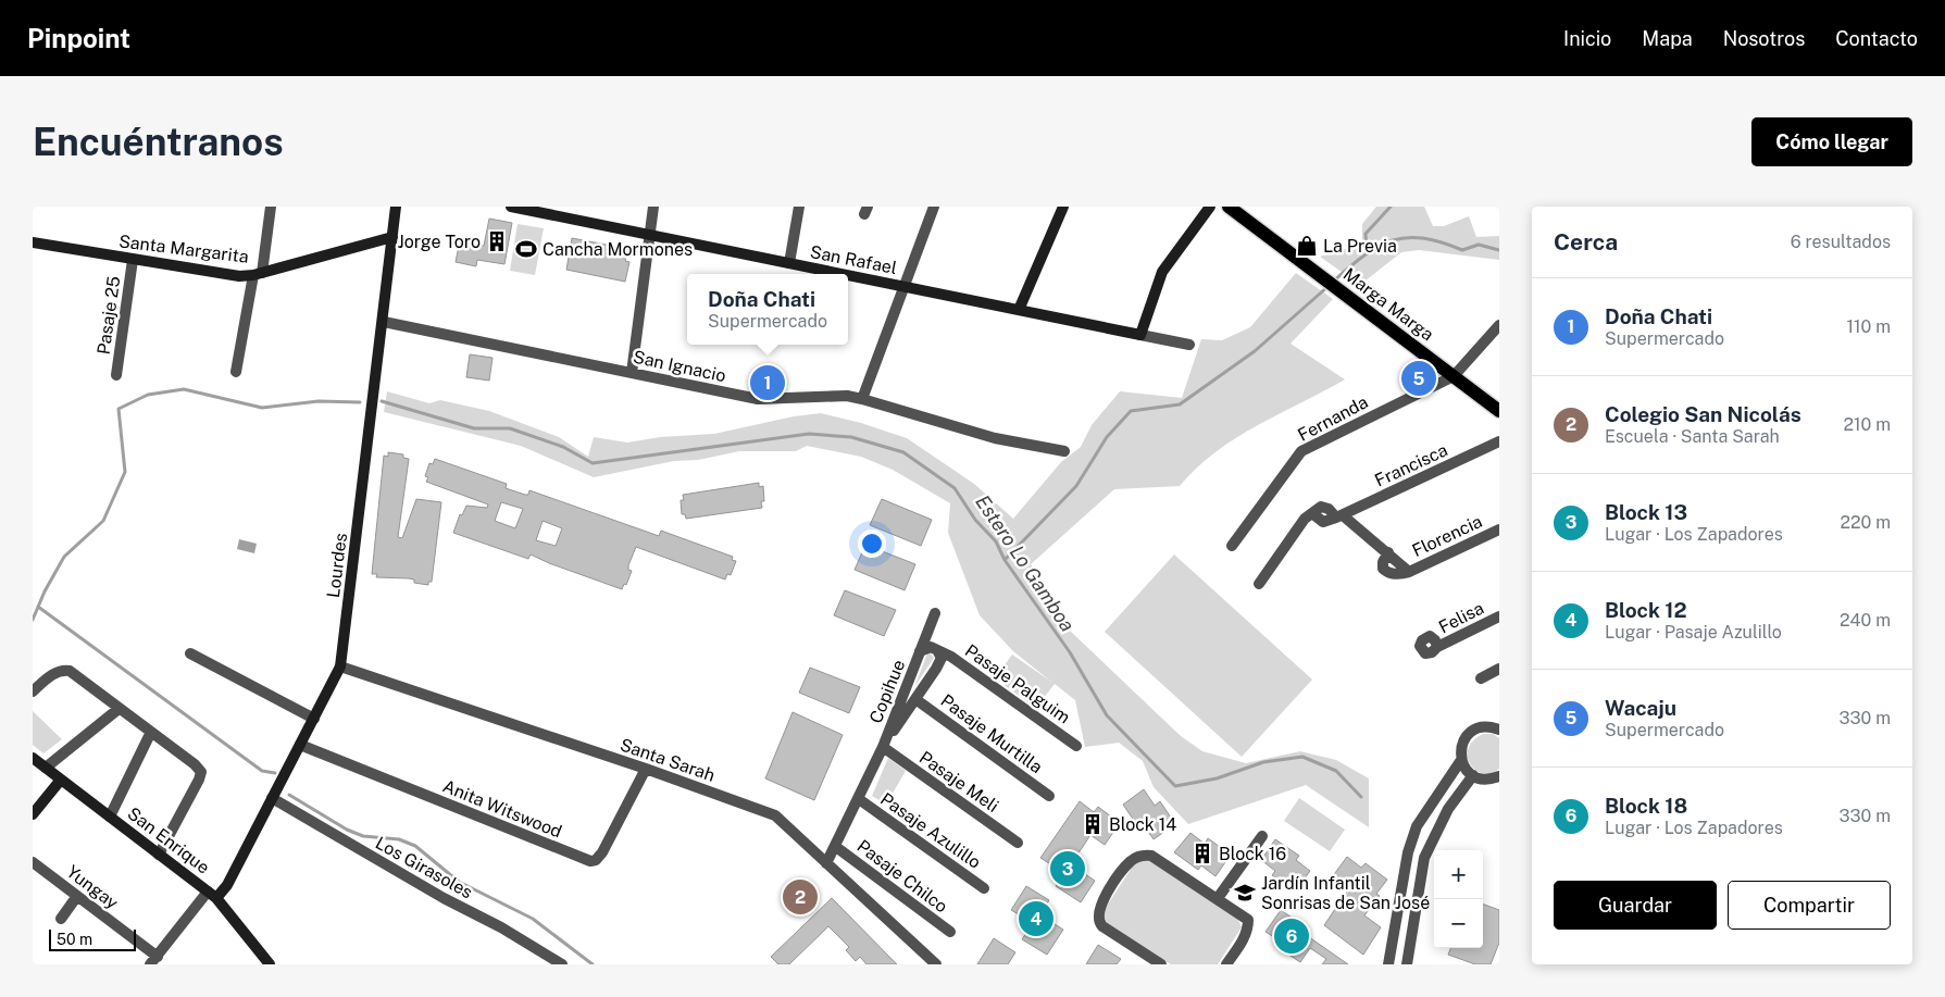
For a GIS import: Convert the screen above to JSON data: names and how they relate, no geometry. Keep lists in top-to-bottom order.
{
  "streets": {
    "main road": ["Marga Marga"],
    "street": [
      "Santa Margarita",
      "San Rafael",
      "Pasaje 25",
      "San Ignacio",
      "Fernanda",
      "Francisca",
      "Florencia",
      "Lourdes",
      "Felisa",
      "Pasaje Palguim",
      "Copihue",
      "Pasaje Murtilla",
      "Santa Sarah",
      "Pasaje Meli",
      "Anita Witswood",
      "Pasaje Azulillo",
      "San Enrique",
      "Los Girasoles",
      "Pasaje Chilco",
      "Yungay"
    ]
  },
  "crossings": [
    ["Santa Margarita", "Pasaje 25"],
    ["Santa Margarita", "Lourdes"],
    ["Marga Marga", "Fernanda"],
    ["San Ignacio", "Lourdes"],
    ["Francisca", "Florencia"],
    ["Lourdes", "Santa Sarah"],
    ["Lourdes", "Anita Witswood"],
    ["Lourdes", "San Enrique"],
    ["Lourdes", "Los Girasoles"],
    ["Pasaje Palguim", "Copihue"],
    ["Copihue", "Pasaje Murtilla"],
    ["Copihue", "Santa Sarah"],
    ["Copihue", "Pasaje Meli"],
    ["Copihue", "Pasaje Azulillo"],
    ["Copihue", "Pasaje Chilco"],
    ["Santa Sarah", "Anita Witswood"]
  ],
  "water": ["Estero Lo Gamboa"],
  "places": {
    "building": ["Jorge Toro", "Block 14", "Block 16"],
    "shop": ["La Previa"],
    "sports": ["Cancha Mormones"],
    "school or university": ["Jardín Infantil Sonrisas de San José"]
  },
  "scale_bar": "50 m",
  "page": {
    "header": "Pinpoint",
    "nav": [
      "Inicio",
      "Mapa",
      "Nosotros",
      "Contacto"
    ],
    "buttons": [
      "Cómo llegar",
      ["Guardar", "Compartir"]
    ],
    "title": "Encuéntranos",
    "heading": ["Cerca", "6 resultados"],
    "popup": ["Doña Chati", "Supermercado"],
    "list": [
      {
        "mark": "1",
        "name": "Doña Chati",
        "note": "Supermercado",
        "value": "110 m"
      },
      {
        "mark": "2",
        "name": "Colegio San Nicolás",
        "note": "Escuela · Santa Sarah",
        "value": "210 m"
      },
      {
        "mark": "3",
        "name": "Block 13",
        "note": "Lugar · Los Zapadores",
        "value": "220 m"
      },
      {
        "mark": "4",
        "name": "Block 12",
        "note": "Lugar · Pasaje Azulillo",
        "value": "240 m"
      },
      {
        "mark": "5",
        "name": "Wacaju",
        "note": "Supermercado",
        "value": "330 m"
      },
      {
        "mark": "6",
        "name": "Block 18",
        "note": "Lugar · Los Zapadores",
        "value": "330 m"
      }
    ],
    "pins": [
      "5",
      "1",
      "3",
      "2",
      "4",
      "6"
    ],
    "map_buttons": ["+", "−"],
    "scale": "50 m"
  }
}
